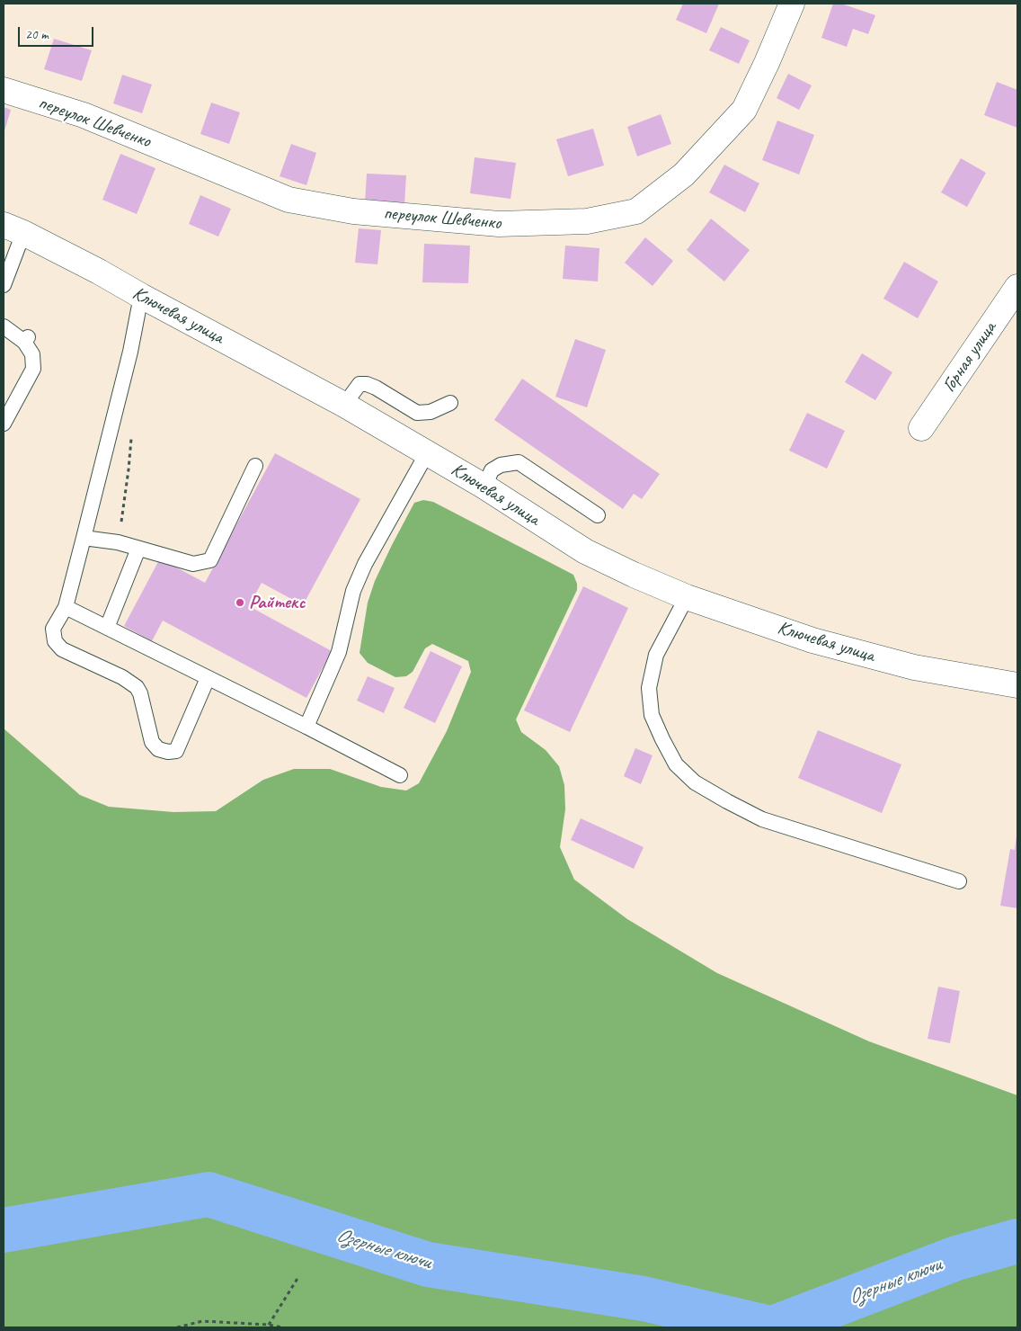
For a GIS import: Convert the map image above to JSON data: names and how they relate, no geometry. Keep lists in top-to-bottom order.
{
  "streets": {
    "street": ["переулок Шевченко", "Ключевая улица", "Горная улица"]
  },
  "water": ["Озерные ключи"],
  "places": ["Райтекс"],
  "scale_bar": "20 m"
}
